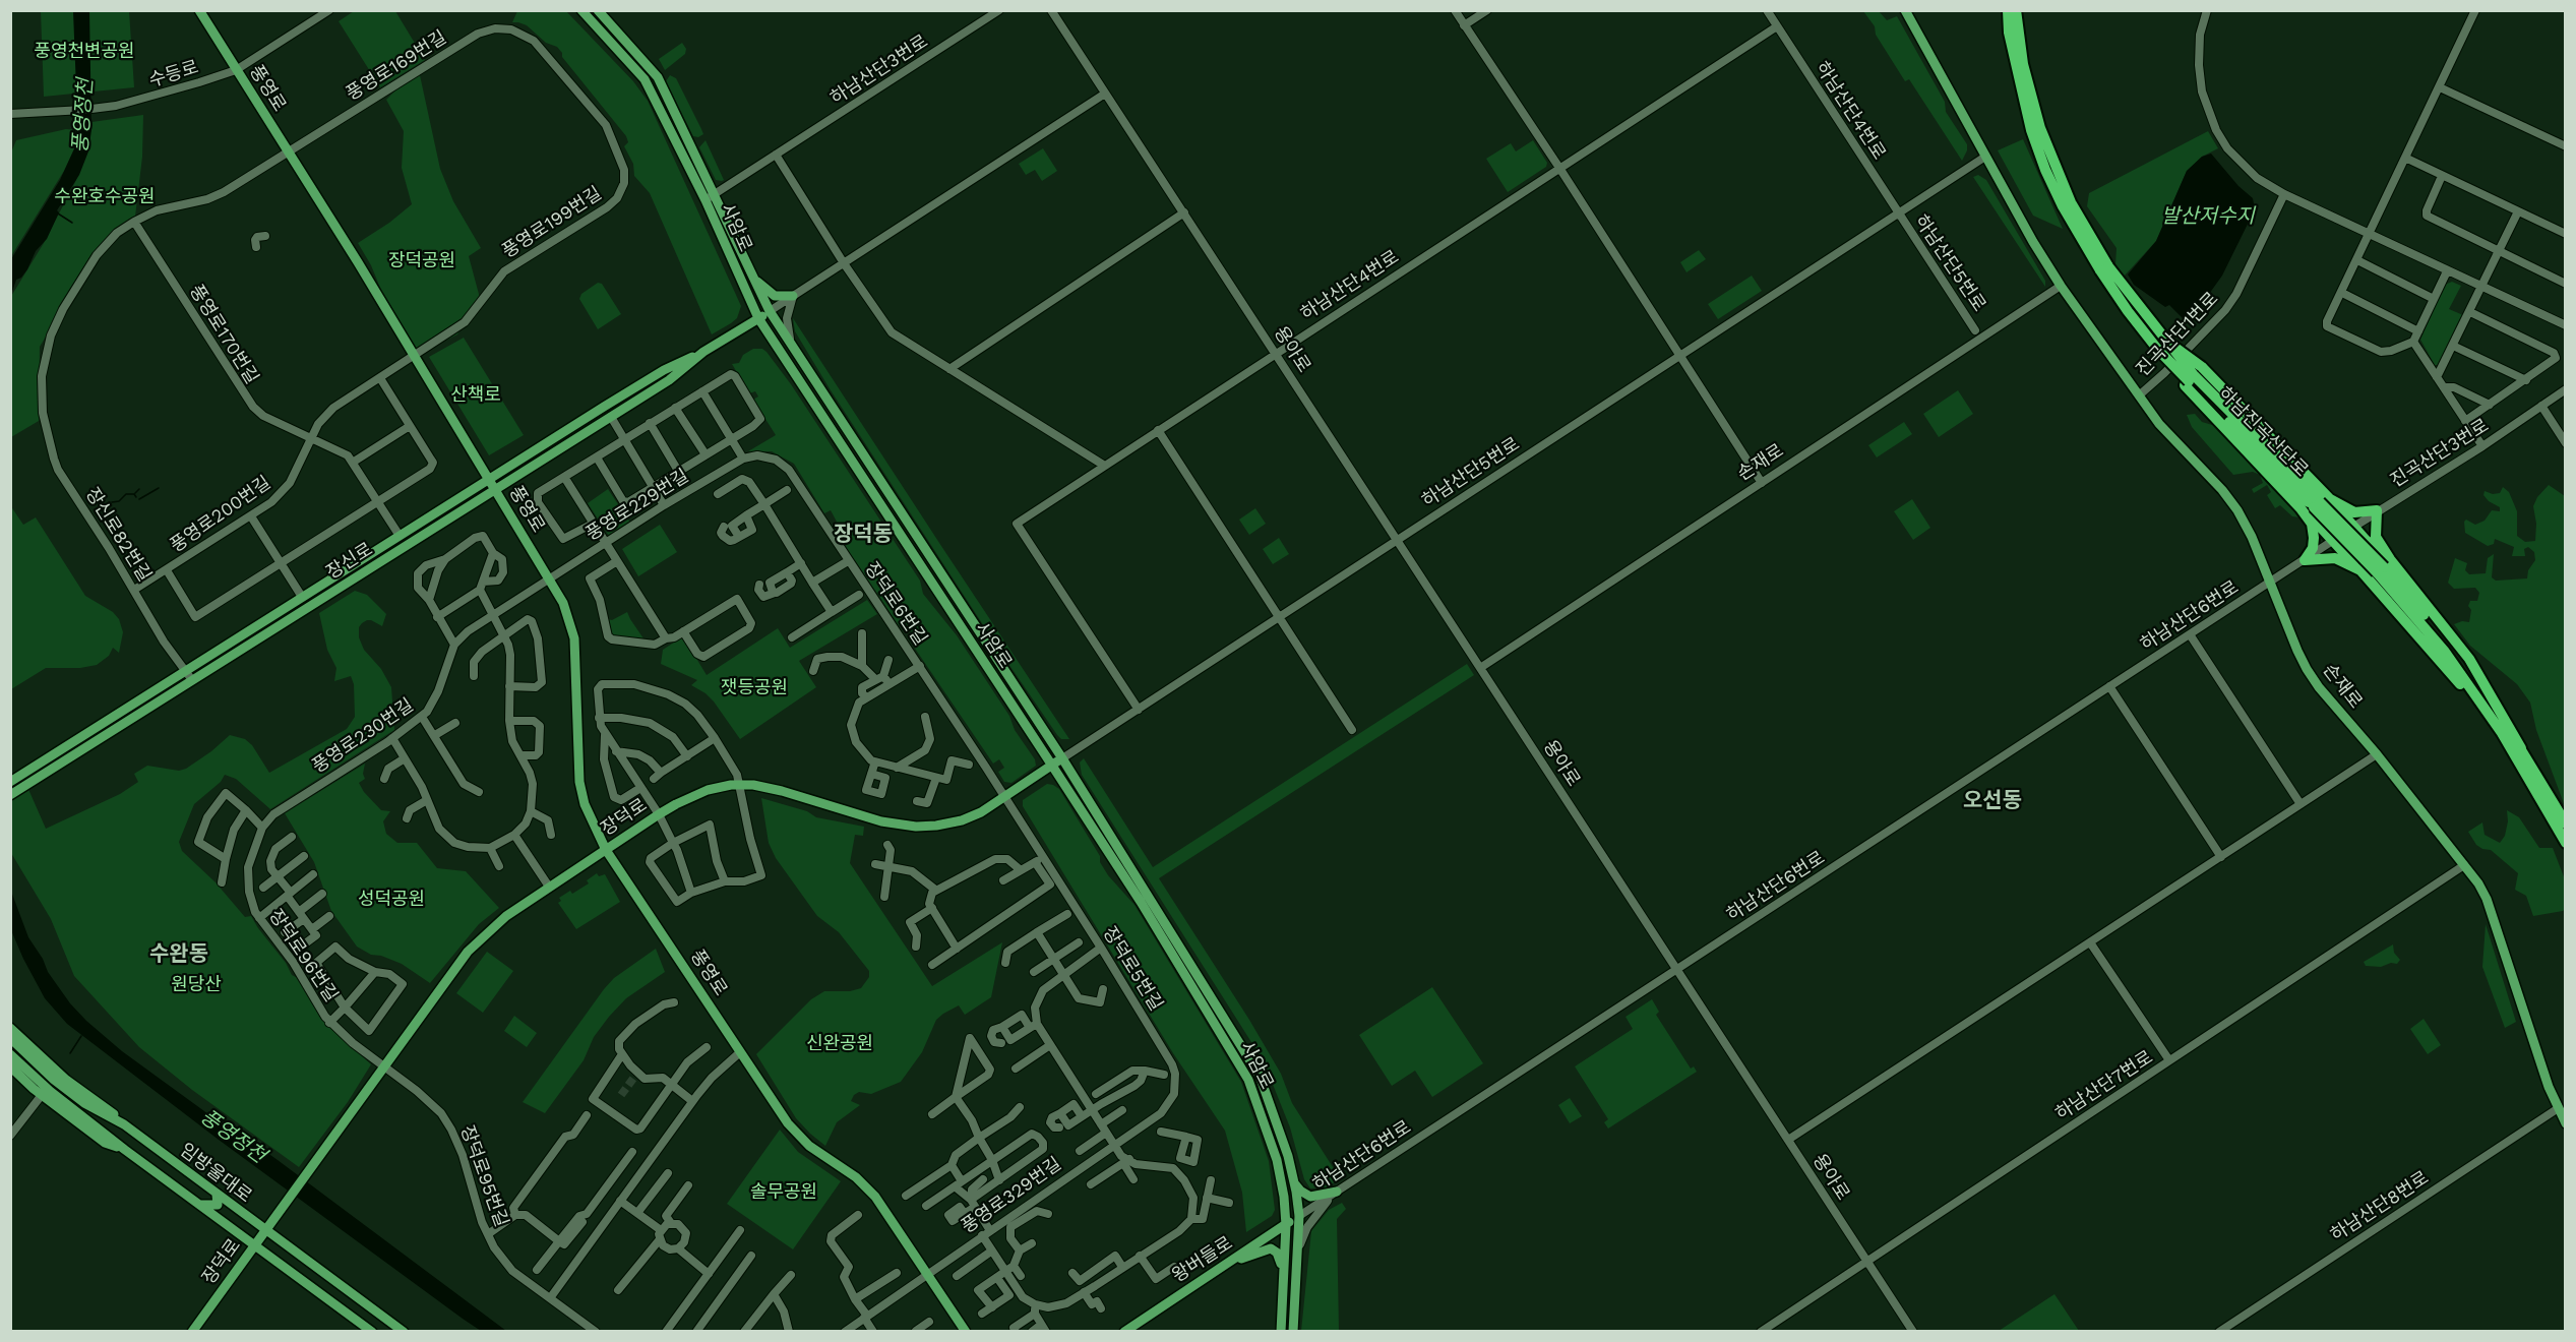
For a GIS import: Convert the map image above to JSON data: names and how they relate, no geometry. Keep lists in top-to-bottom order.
{
  "streets": {
    "highway": ["하남진곡산단로"],
    "main road": [
      "풍영로",
      "사암로",
      "손재로",
      "장신로",
      "장덕로",
      "임방울대로",
      "왕버들로"
    ],
    "street": [
      "풍영로169번길",
      "하남산단3번로",
      "수등로",
      "하남산단4번로",
      "풍영로199번길",
      "하남산단5번로",
      "풍영로170번길",
      "진곡산단1번로",
      "용아로",
      "진곡산단3번로",
      "풍영로229번길",
      "풍영로200번길",
      "장신로82번길",
      "장덕로6번길",
      "하남산단6번로",
      "풍영로230번길",
      "장덕로96번길",
      "장덕로5번길",
      "하남산단7번로",
      "장덕로95번길",
      "풍영로329번길",
      "하남산단8번로"
    ]
  },
  "crossings": [
    ["풍영로169번길", "풍영로"],
    ["풍영로169번길", "풍영로199번길"],
    ["하남산단3번로", "사암로"],
    ["수등로", "풍영로"],
    ["풍영로", "풍영로199번길"],
    ["풍영로", "풍영로229번길"],
    ["풍영로", "풍영로200번길"],
    ["풍영로", "장신로"],
    ["풍영로", "풍영로230번길"],
    ["풍영로", "장덕로"],
    ["풍영로", "풍영로329번길"],
    ["하남산단4번로", "하남산단5번로"],
    ["하남산단4번로", "용아로"],
    ["풍영로199번길", "풍영로200번길"],
    ["사암로", "하남산단5번로"],
    ["사암로", "장신로"],
    ["사암로", "하남산단6번로"],
    ["사암로", "장덕로"],
    ["사암로", "왕버들로"],
    ["하남산단5번로", "용아로"],
    ["하남산단5번로", "손재로"],
    ["하남산단5번로", "장덕로"],
    ["풍영로170번길", "풍영로200번길"],
    ["풍영로170번길", "장신로82번길"],
    ["진곡산단1번로", "손재로"],
    ["용아로", "손재로"],
    ["용아로", "하남산단6번로"],
    ["용아로", "하남산단7번로"],
    ["진곡산단3번로", "하남산단6번로"],
    ["손재로", "하남산단6번로"],
    ["손재로", "하남산단7번로"],
    ["손재로", "하남산단8번로"],
    ["풍영로229번길", "장덕로6번길"],
    ["풍영로229번길", "풍영로230번길"],
    ["풍영로200번길", "장신로82번길"],
    ["장신로82번길", "장신로"],
    ["장덕로6번길", "장덕로"],
    ["장덕로6번길", "장덕로5번길"],
    ["하남산단6번로", "왕버들로"],
    ["풍영로230번길", "장덕로96번길"],
    ["장덕로", "장덕로96번길"],
    ["장덕로", "장덕로5번길"],
    ["장덕로", "임방울대로"],
    ["장덕로", "장덕로95번길"],
    ["장덕로96번길", "장덕로95번길"],
    ["장덕로5번길", "풍영로329번길"]
  ],
  "districts": ["장덕동", "오선동", "수완동"],
  "water": ["풍영정천", "발산저수지"],
  "parks": [
    "풍영천변공원",
    "수완호수공원",
    "장덕공원",
    "산책로",
    "잿등공원",
    "성덕공원",
    "원당산",
    "신완공원",
    "솔무공원"
  ]
}
